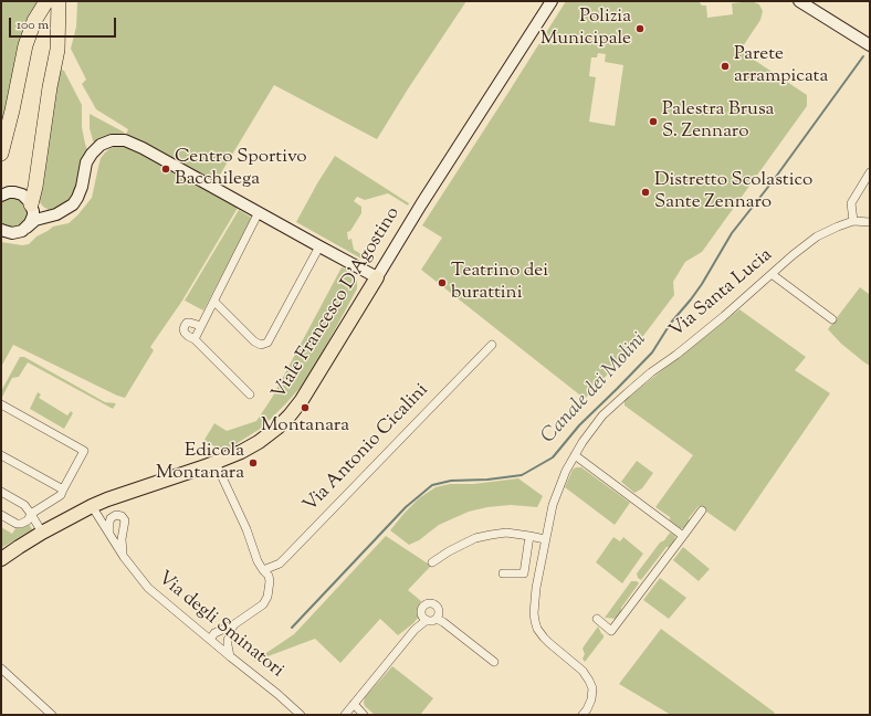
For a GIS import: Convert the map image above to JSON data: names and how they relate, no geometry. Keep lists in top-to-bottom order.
{
  "streets": {
    "main road": ["Viale Francesco D'Agostino"],
    "street": ["Via Santa Lucia", "Via Antonio Cicalini", "Via degli Sminatori"]
  },
  "crossings": [
    ["Viale Francesco D'Agostino", "Via degli Sminatori"]
  ],
  "water": ["Canale dei Molini"],
  "places": [
    "Polizia Municipale",
    "Parete arrampicata",
    "Palestra Brusa S. Zennaro",
    "Centro Sportivo Bacchilega",
    "Distretto Scolastico Sante Zennaro",
    "Teatrino dei burattini",
    "Montanara",
    "Edicola Montanara"
  ],
  "scale_bar": "100 m"
}
